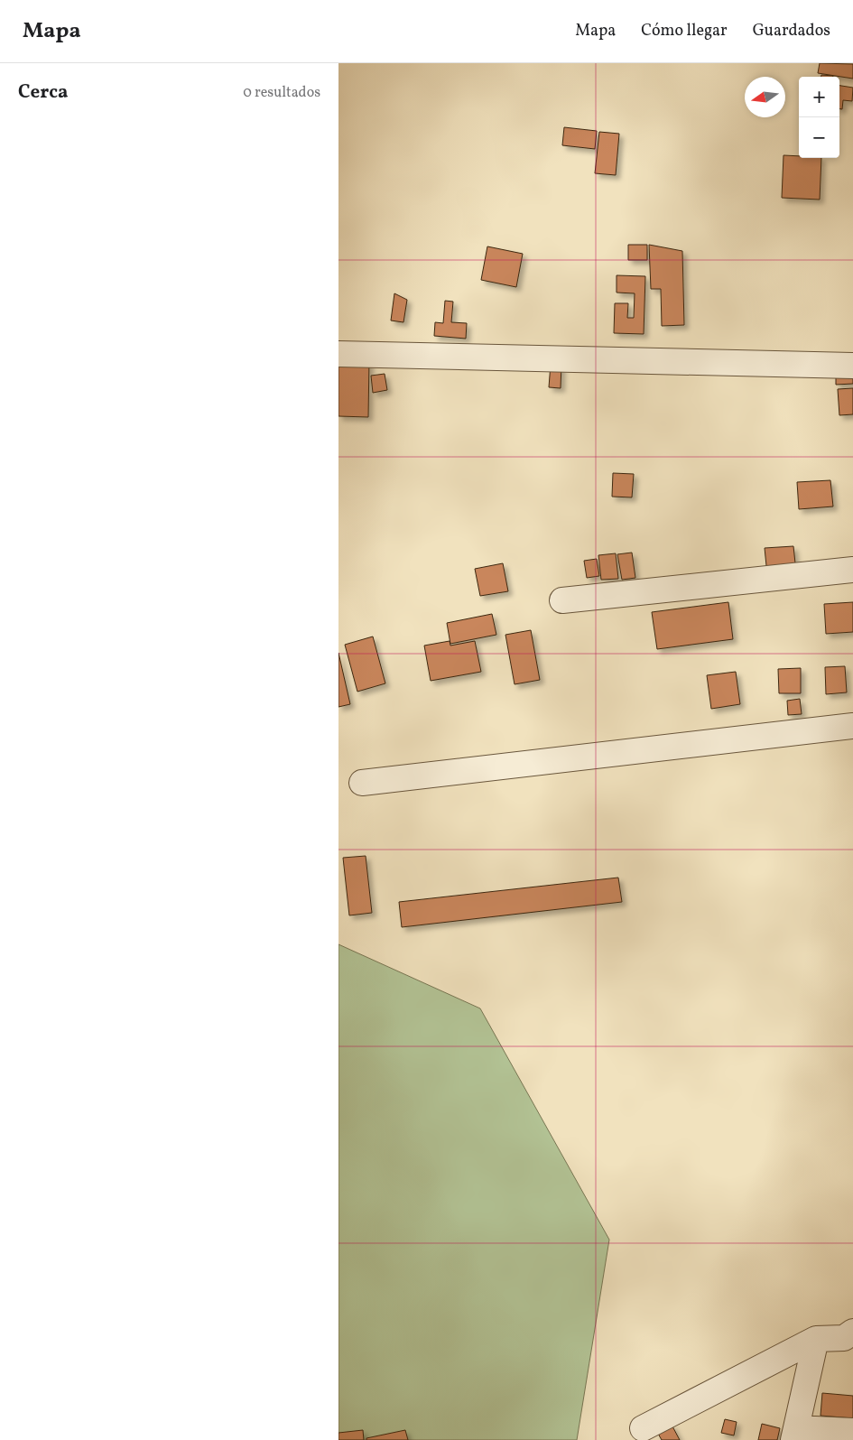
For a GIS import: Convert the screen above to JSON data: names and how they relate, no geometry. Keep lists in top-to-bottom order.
{
  "north": "left",
  "page": {
    "header": "Mapa",
    "nav": ["Mapa", "Cómo llegar", "Guardados"],
    "heading": ["Cerca", "0 resultados"],
    "map_buttons": ["+", "−"]
  }
}
